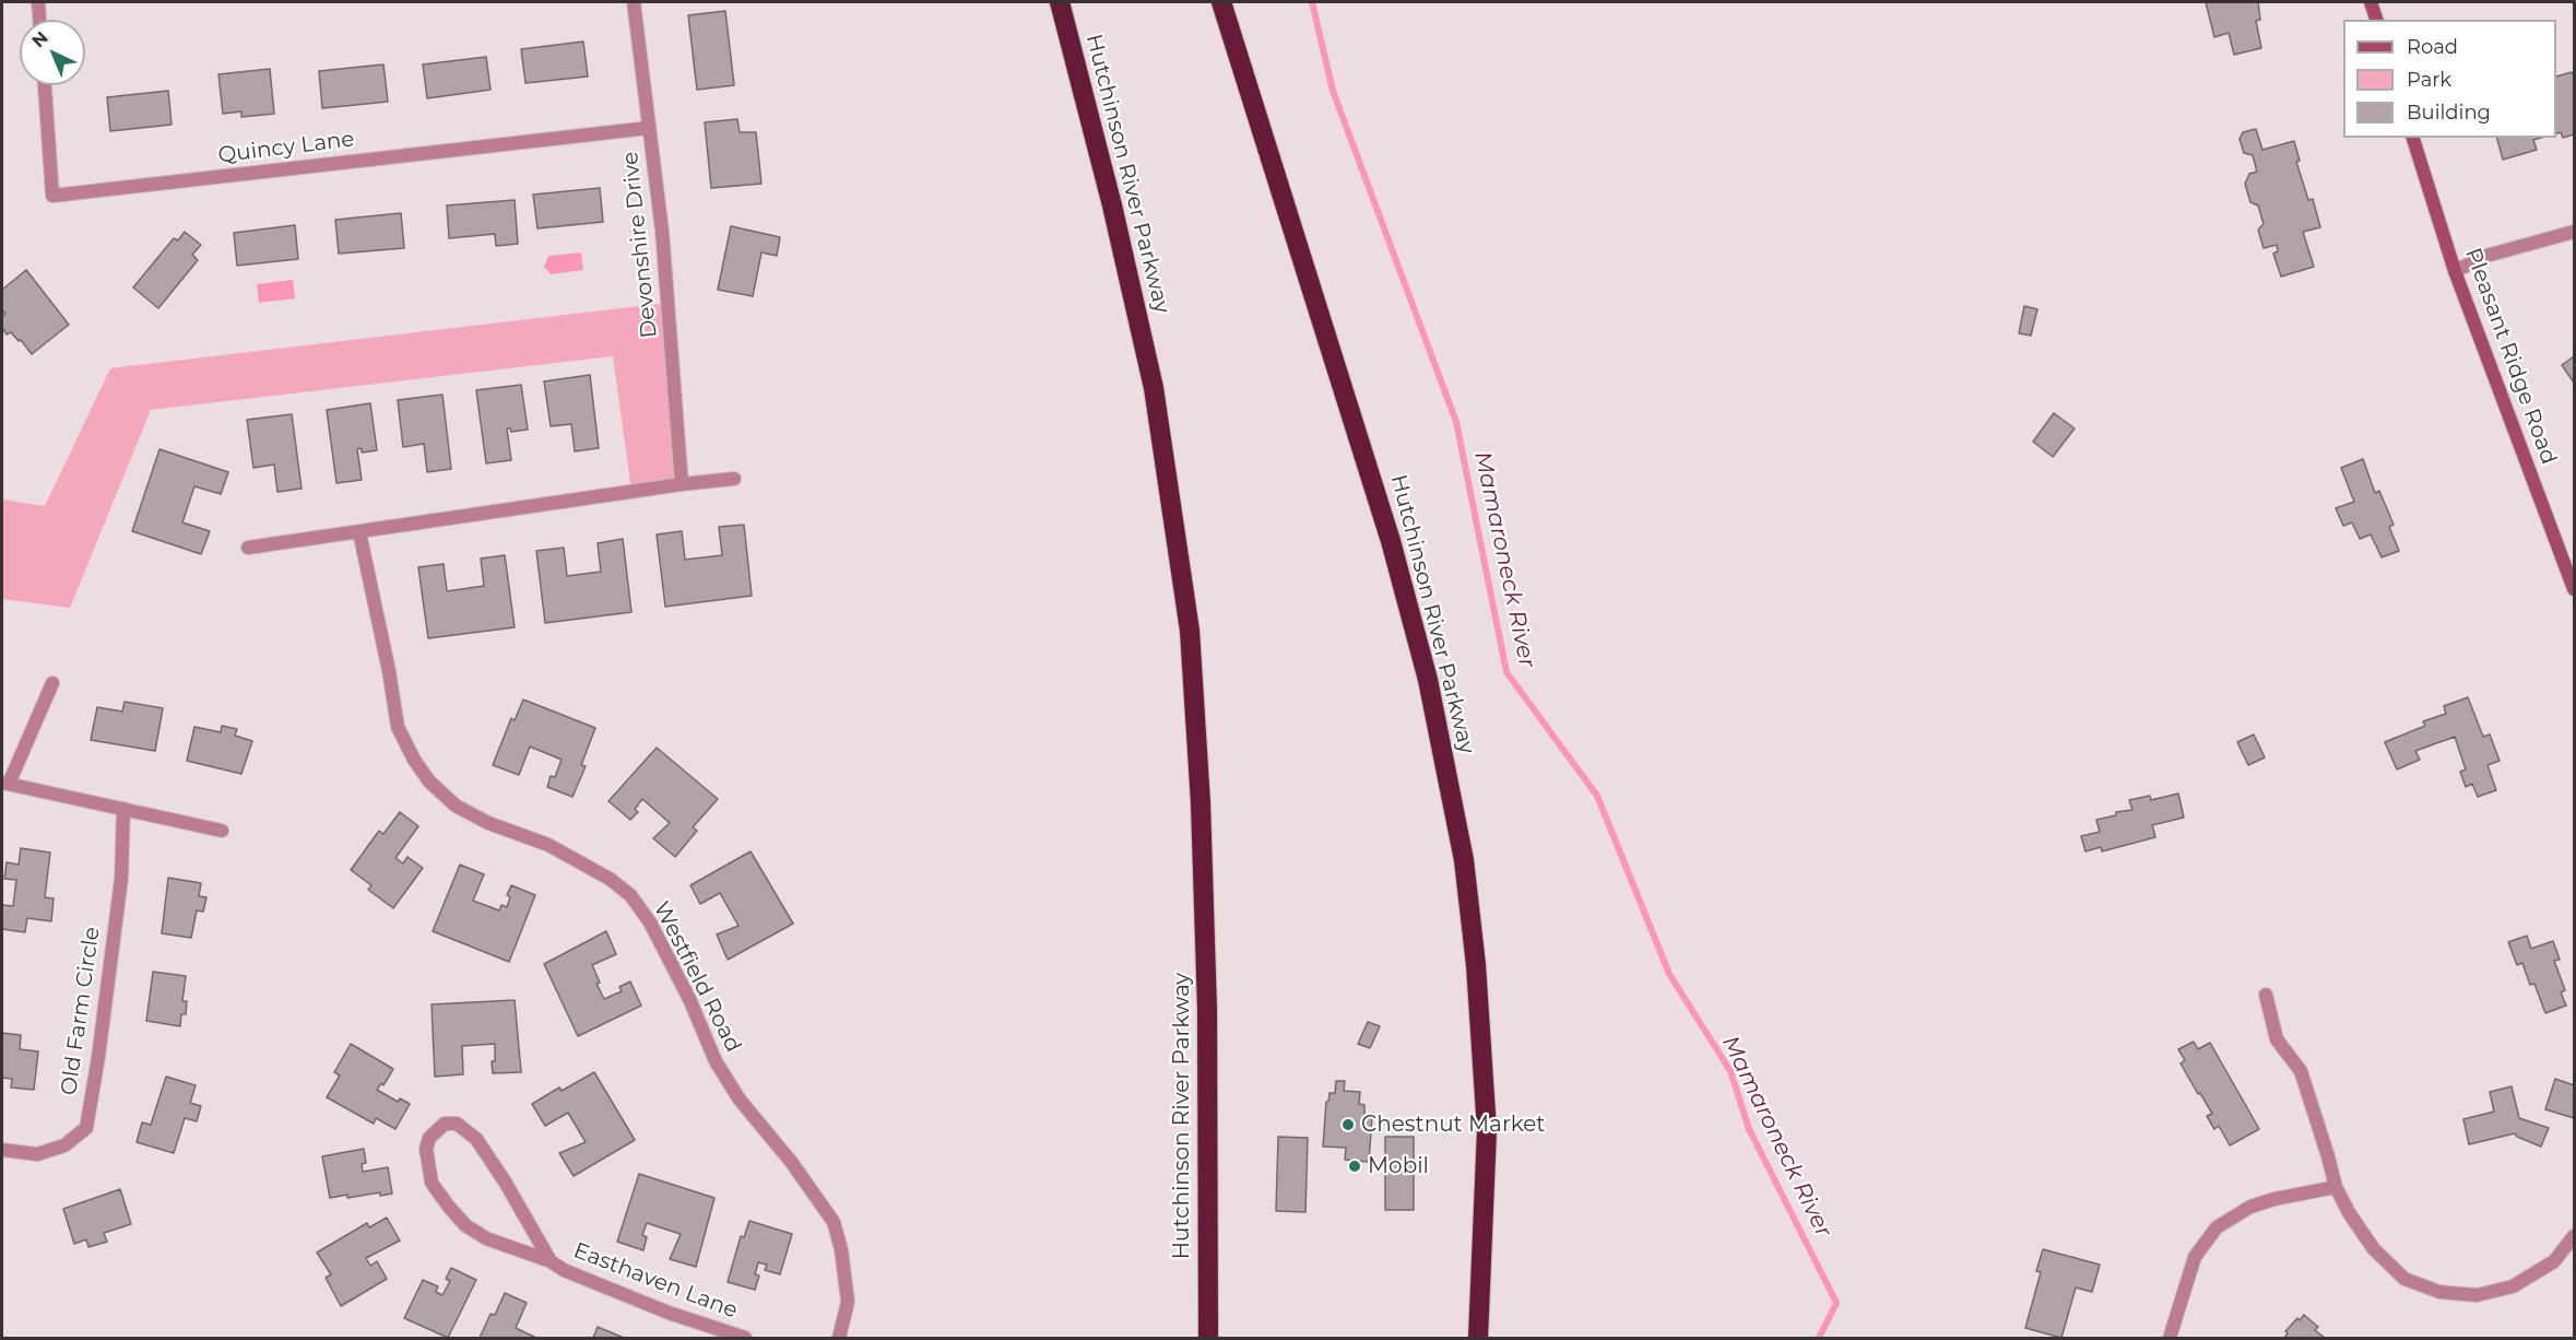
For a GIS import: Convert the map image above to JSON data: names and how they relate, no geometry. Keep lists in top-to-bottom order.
{
  "streets": {
    "highway": ["Hutchinson River Parkway"],
    "street": [
      "Quincy Lane",
      "Devonshire Drive",
      "Pleasant Ridge Road",
      "Westfield Road",
      "Old Farm Circle",
      "Easthaven Lane"
    ]
  },
  "crossings": [
    ["Quincy Lane", "Devonshire Drive"]
  ],
  "water": ["Mamaroneck River"],
  "places": ["Chestnut Market", "Mobil"],
  "legend": ["Road", "Park", "Building"],
  "north": "top left"
}
